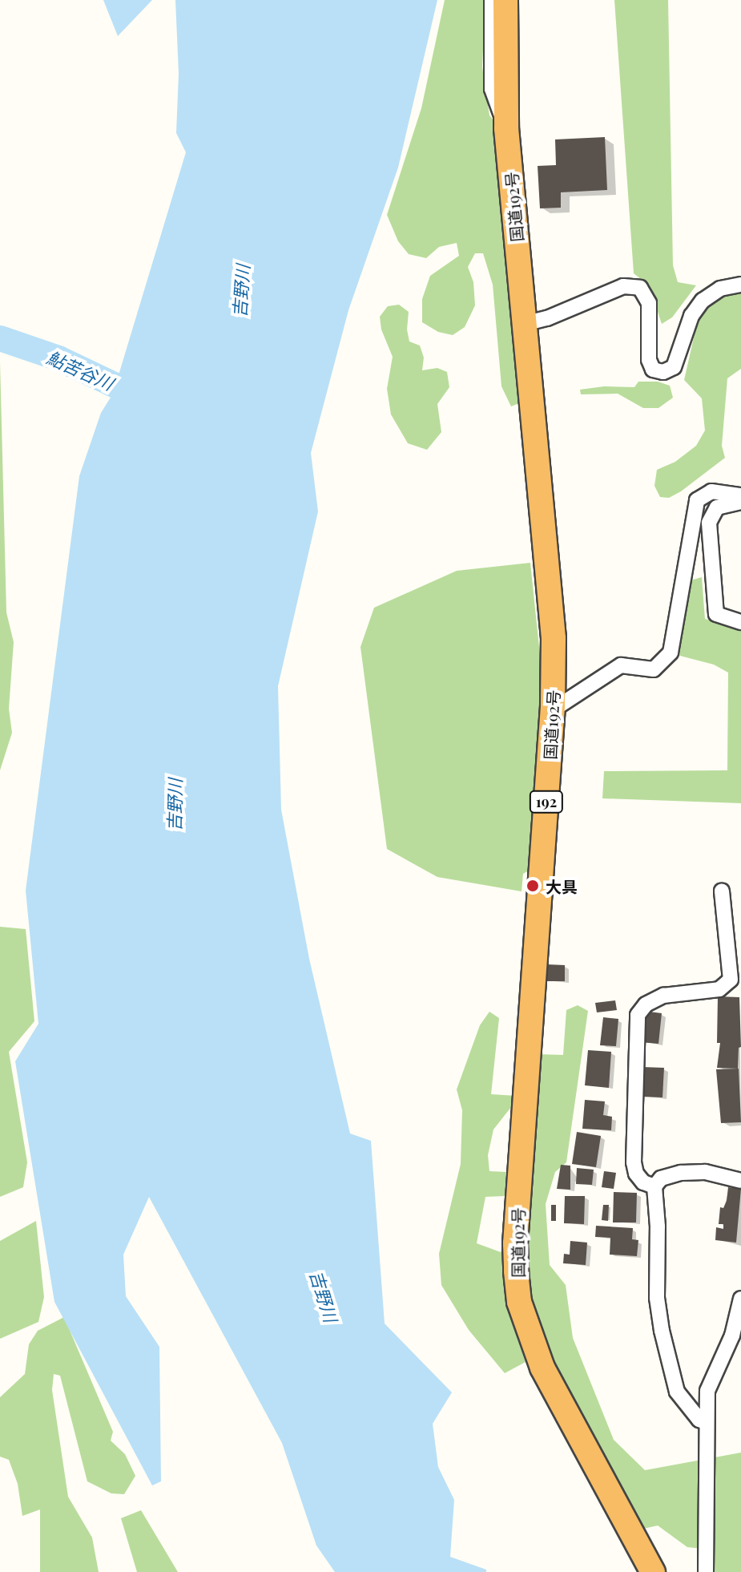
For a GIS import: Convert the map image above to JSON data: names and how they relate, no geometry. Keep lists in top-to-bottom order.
{
  "streets": {
    "highway": ["国道192号", "192"]
  },
  "water": ["吉野川", "鮎苦谷川"],
  "places": ["大具"]
}
